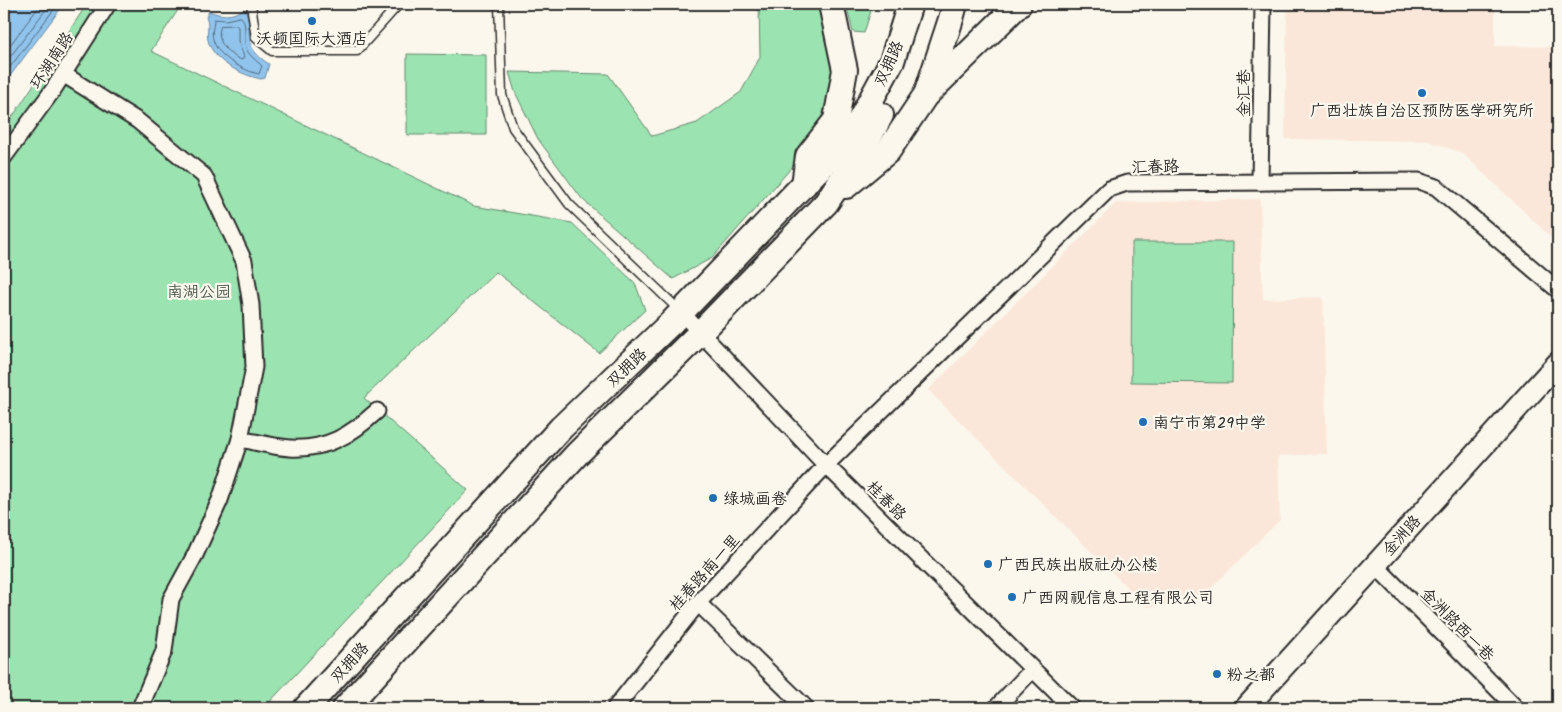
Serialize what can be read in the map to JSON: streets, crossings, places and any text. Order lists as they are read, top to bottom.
{
  "streets": {
    "main road": ["双拥路", "金洲路"],
    "street": [
      "环湖南路",
      "金汇巷",
      "汇春路",
      "桂春路",
      "桂春路南一里",
      "金洲路西一巷"
    ]
  },
  "crossings": [
    ["双拥路", "桂春路"],
    ["金汇巷", "汇春路"],
    ["汇春路", "桂春路"],
    ["汇春路", "桂春路南一里"],
    ["桂春路", "桂春路南一里"],
    ["金洲路", "金洲路西一巷"]
  ],
  "parks": ["南湖公园"],
  "places": [
    "沃顿国际大酒店",
    "广西壮族自治区预防医学研究所",
    "南宁市第29中学",
    "绿城画卷",
    "广西民族出版社办公楼",
    "广西网视信息工程有限公司",
    "粉之都"
  ]
}
